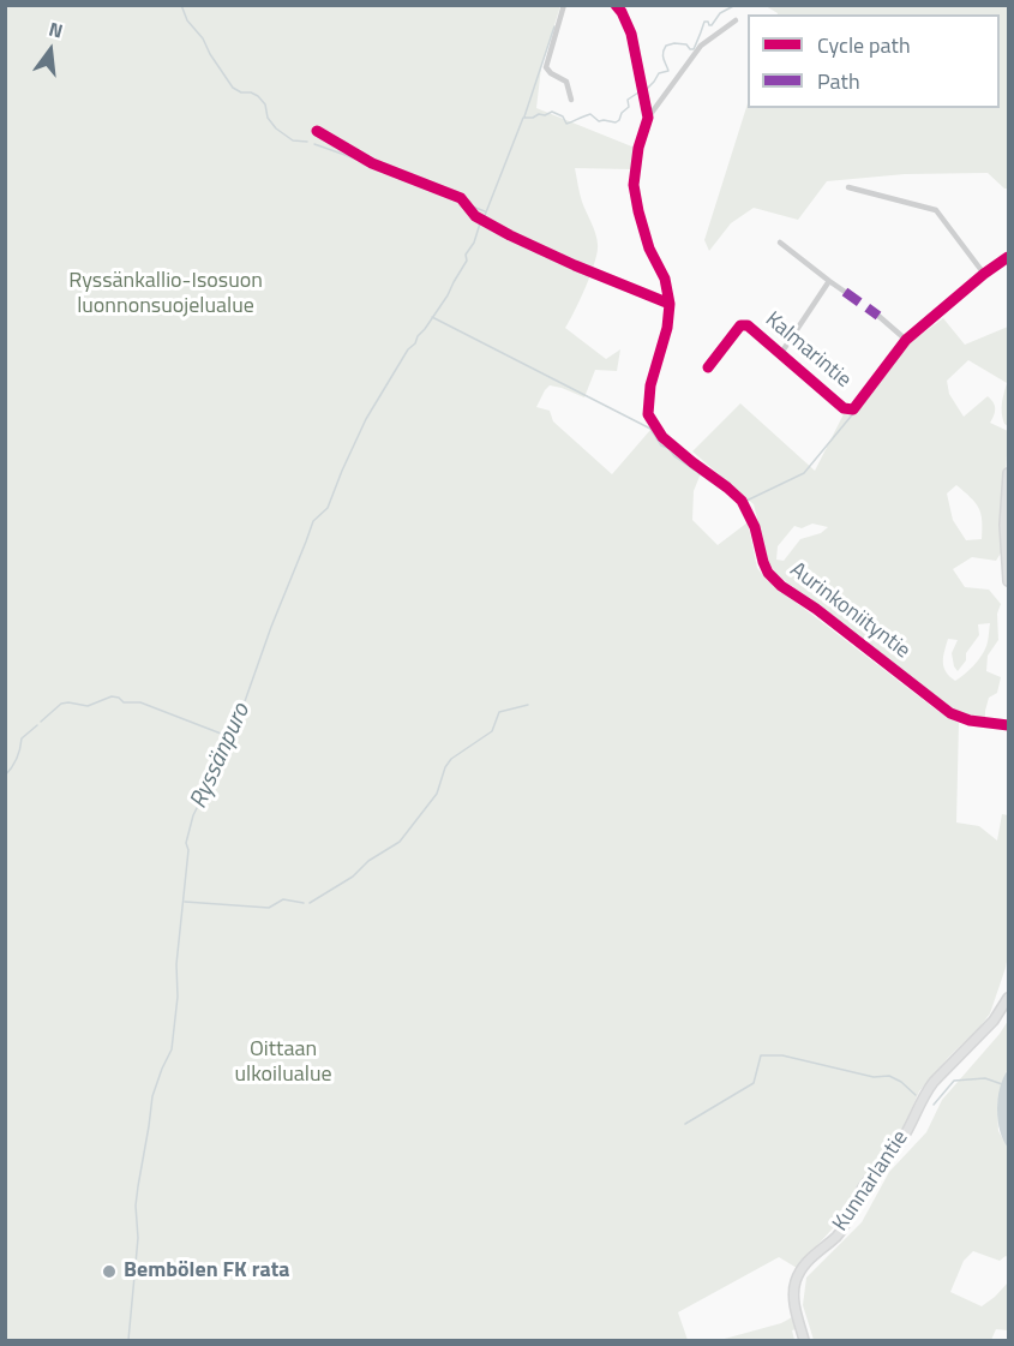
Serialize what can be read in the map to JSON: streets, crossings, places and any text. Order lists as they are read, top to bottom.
{
  "streets": {
    "main road": ["Kunnarlantie"],
    "street": ["Kalmarintie", "Aurinkoniityntie"]
  },
  "water": ["Ryssänpuro"],
  "parks": ["Ryssänkallio-Isosuon luonnonsuojelualue", "Oittaan ulkoilualue"],
  "places": ["Bembölen FK rata"],
  "legend": ["Cycle path", "Path"],
  "north": "top"
}
